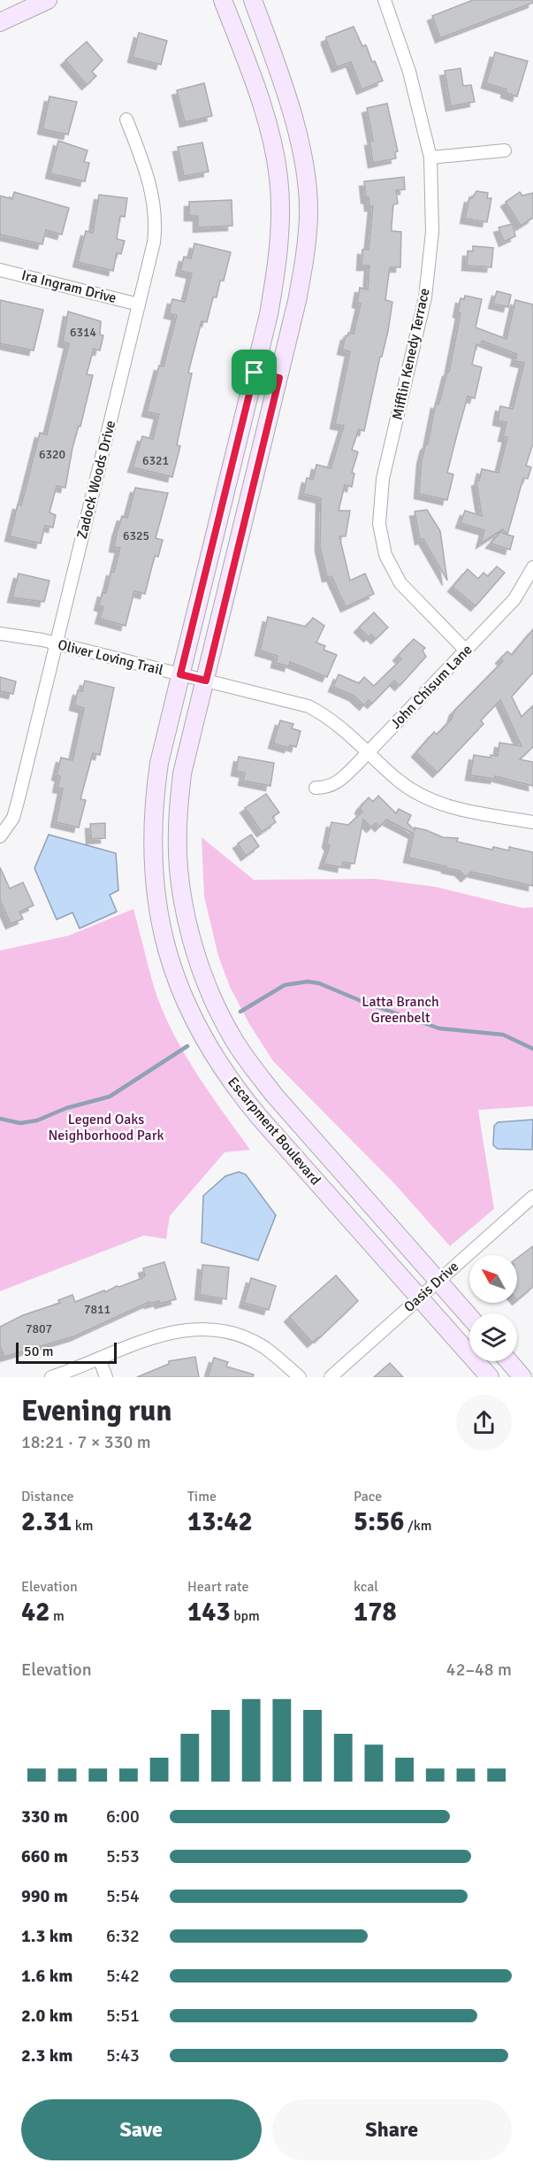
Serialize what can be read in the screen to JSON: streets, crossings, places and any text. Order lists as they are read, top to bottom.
{
  "streets": {
    "main road": ["Escarpment Boulevard"],
    "street": [
      "Ira Ingram Drive",
      "Mifflin Kenedy Terrace",
      "Zadock Woods Drive",
      "Oliver Loving Trail",
      "John Chisum Lane",
      "Oasis Drive"
    ]
  },
  "crossings": [
    ["Ira Ingram Drive", "Zadock Woods Drive"],
    ["Mifflin Kenedy Terrace", "John Chisum Lane"],
    ["Zadock Woods Drive", "Oliver Loving Trail"],
    ["Oliver Loving Trail", "John Chisum Lane"],
    ["Oliver Loving Trail", "Escarpment Boulevard"],
    ["Escarpment Boulevard", "Oasis Drive"]
  ],
  "parks": ["Latta Branch Greenbelt", "Legend Oaks Neighborhood Park"],
  "house_numbers": [
    "6314",
    "6320",
    "6321",
    "6325",
    "7811",
    "7807"
  ],
  "scale_bar": "50 m",
  "north": "top left",
  "page": {
    "scale": "50 m",
    "heading": ["Evening run", "18:21 · 7 × 330 m"],
    "stats": [
      ["Distance", "2.31 km"],
      ["Time", "13:42"],
      ["Pace", "5:56 /km"],
      ["Elevation", "42 m"],
      ["Heart rate", "143 bpm"],
      ["kcal", "178"]
    ],
    "chart": ["Elevation", "42–48 m"],
    "list": [
      {
        "name": "330 m",
        "note": "6:00"
      },
      {
        "name": "660 m",
        "note": "5:53"
      },
      {
        "name": "990 m",
        "note": "5:54"
      },
      {
        "name": "1.3 km",
        "note": "6:32"
      },
      {
        "name": "1.6 km",
        "note": "5:42"
      },
      {
        "name": "2.0 km",
        "note": "5:51"
      },
      {
        "name": "2.3 km",
        "note": "5:43"
      }
    ],
    "buttons": ["Save", "Share"]
  }
}
